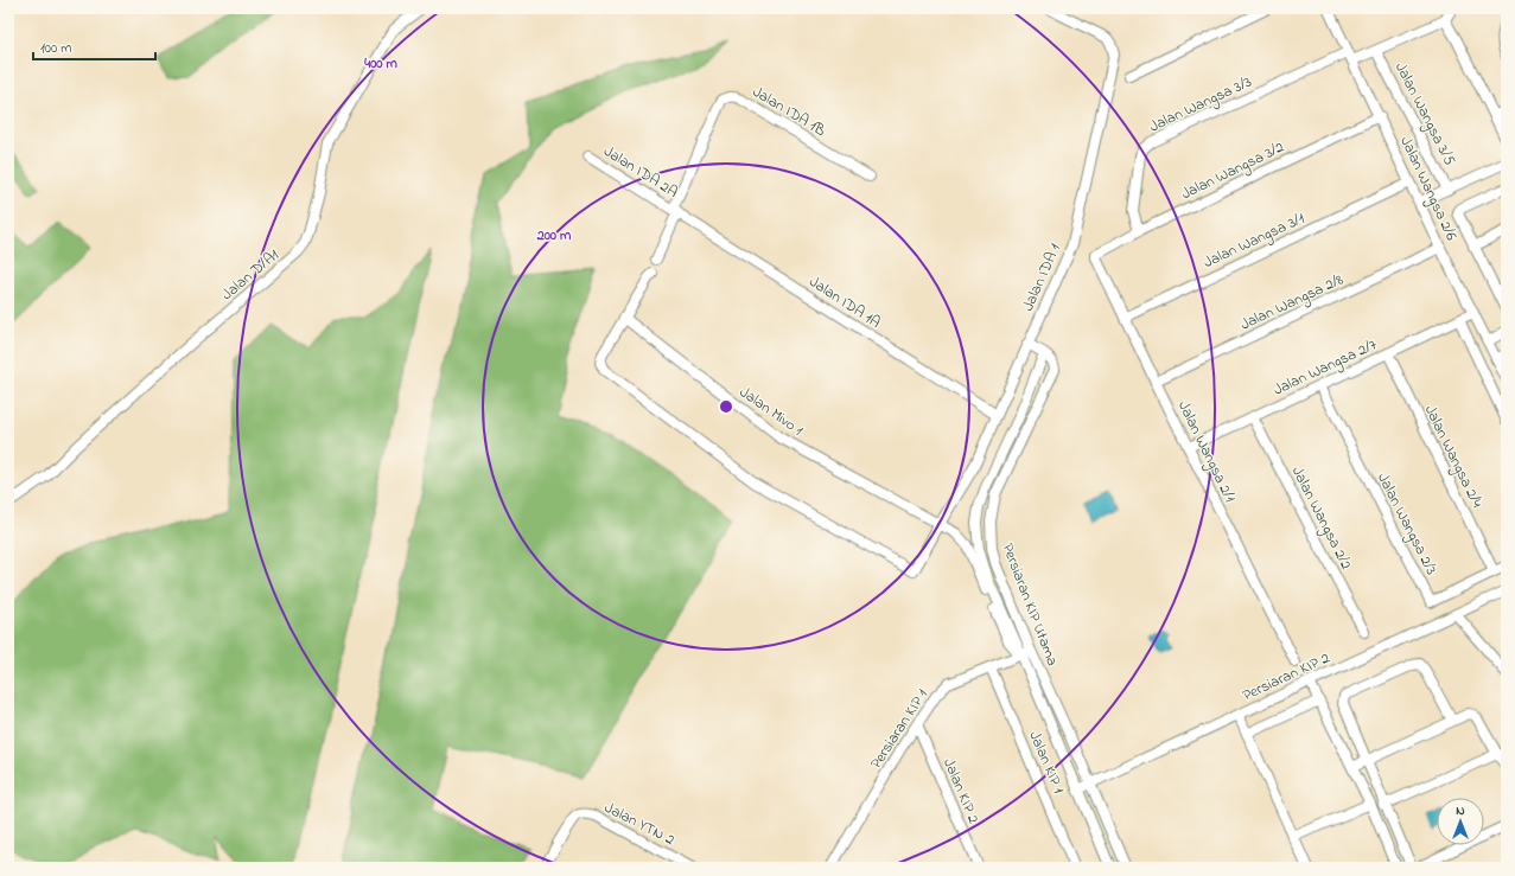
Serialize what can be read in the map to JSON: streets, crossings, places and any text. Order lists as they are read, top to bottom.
{
  "streets": {
    "street": [
      "Jalan Wangsa 3/3",
      "Jalan IDA 1B",
      "Jalan Wangsa 3/5",
      "Jalan Wangsa 3/2",
      "Jalan IDA 2A",
      "Jalan Wangsa 2/6",
      "Jalan Wangsa 3/1",
      "Jalan D/A1",
      "Jalan IDA 1",
      "Jalan IDA 1A",
      "Jalan Wangsa 2/8",
      "Jalan Wangsa 2/7",
      "Jalan Mivo 1",
      "Jalan Wangsa 2/1",
      "Jalan Wangsa 2/4",
      "Jalan Wangsa 2/2",
      "Jalan Wangsa 2/3",
      "Persiaran KIP Utama",
      "Persiaran KIP 2",
      "Persiaran KIP 1",
      "Jalan KIP 1",
      "Jalan KIP 2",
      "Jalan YTN 2"
    ]
  },
  "crossings": [
    ["Jalan Wangsa 3/3", "Jalan Wangsa 3/2"],
    ["Jalan Wangsa 3/3", "Jalan Wangsa 2/6"],
    ["Jalan IDA 1B", "Jalan IDA 2A"],
    ["Jalan IDA 1B", "Jalan IDA 1A"],
    ["Jalan Wangsa 3/2", "Jalan Wangsa 2/6"],
    ["Jalan Wangsa 3/2", "Jalan Wangsa 2/1"],
    ["Jalan IDA 2A", "Jalan IDA 1A"],
    ["Jalan Wangsa 2/6", "Jalan Wangsa 3/1"],
    ["Jalan Wangsa 2/6", "Jalan Wangsa 2/8"],
    ["Jalan Wangsa 2/6", "Jalan Wangsa 2/7"],
    ["Jalan Wangsa 3/1", "Jalan Wangsa 2/1"],
    ["Jalan IDA 1", "Jalan IDA 1A"],
    ["Jalan IDA 1", "Jalan Mivo 1"],
    ["Jalan Wangsa 2/8", "Jalan Wangsa 2/1"],
    ["Jalan Wangsa 2/7", "Jalan Wangsa 2/1"],
    ["Jalan Wangsa 2/7", "Jalan Wangsa 2/4"],
    ["Jalan Wangsa 2/7", "Jalan Wangsa 2/2"],
    ["Jalan Wangsa 2/7", "Jalan Wangsa 2/3"],
    ["Jalan Mivo 1", "Persiaran KIP Utama"],
    ["Jalan Mivo 1", "Persiaran KIP 1"],
    ["Jalan Wangsa 2/4", "Jalan Wangsa 2/3"],
    ["Persiaran KIP Utama", "Persiaran KIP 2"],
    ["Persiaran KIP Utama", "Persiaran KIP 1"],
    ["Persiaran KIP 1", "Jalan KIP 1"],
    ["Persiaran KIP 1", "Jalan KIP 2"]
  ],
  "scale_bar": "100 m",
  "north": "top",
  "rings": ["400 m", "200 m"]
}
